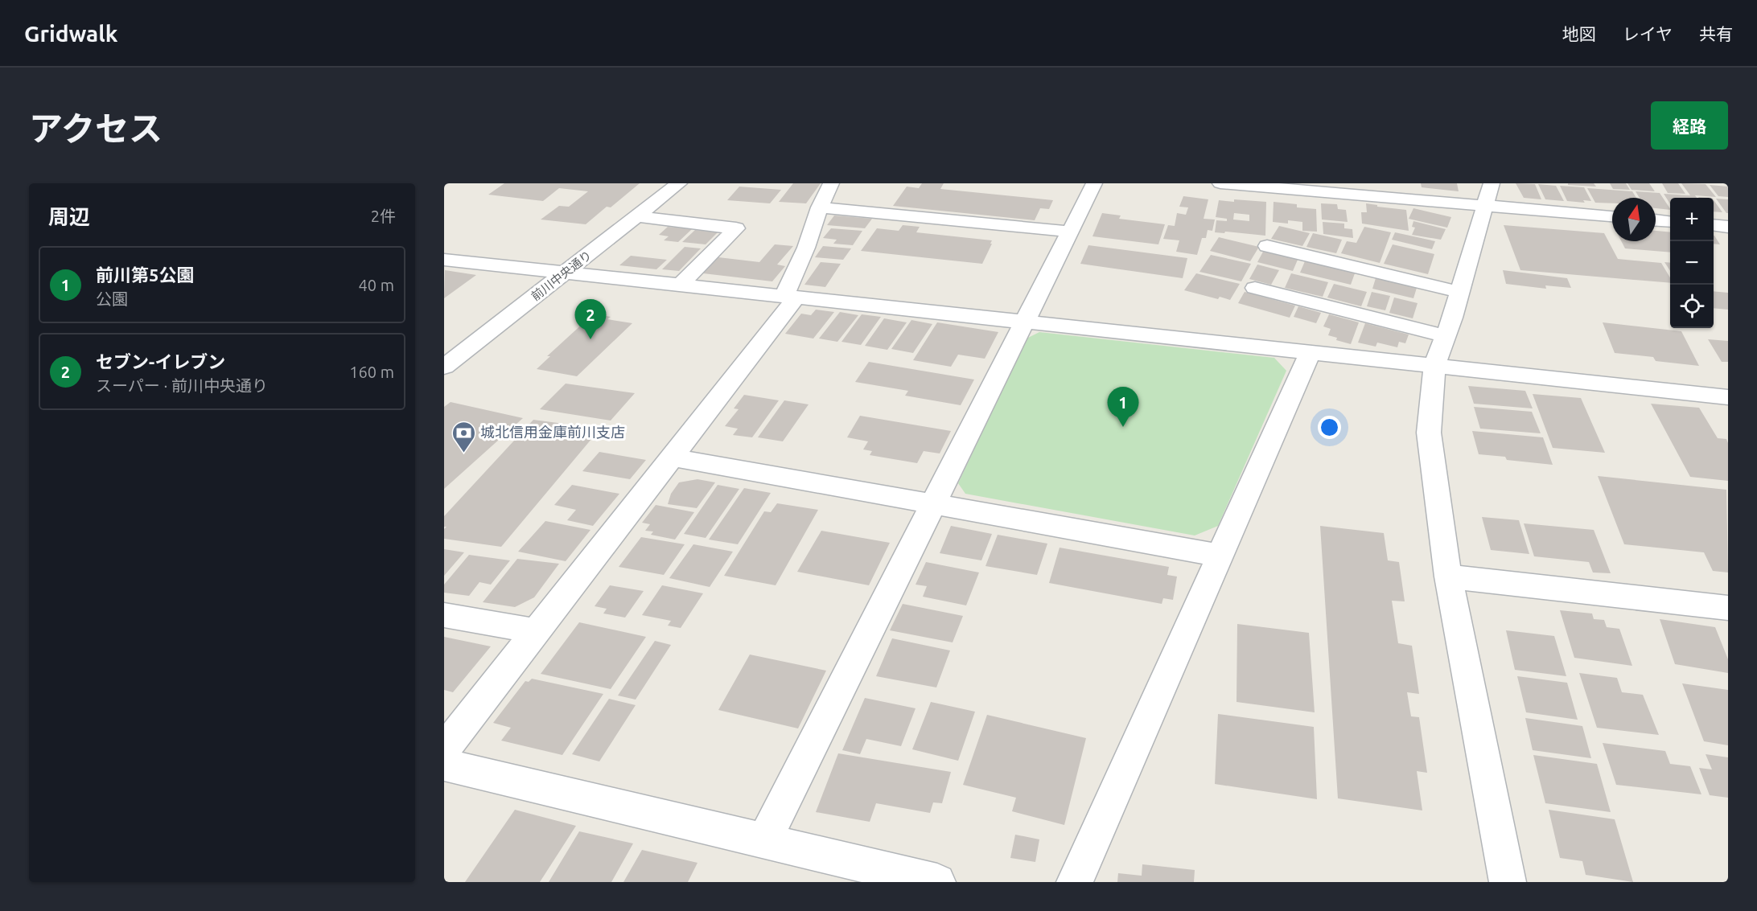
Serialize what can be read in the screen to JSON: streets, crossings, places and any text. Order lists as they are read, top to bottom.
{
  "streets": {
    "street": ["前川中央通り"]
  },
  "places": {
    "bank": ["城北信用金庫前川支店"]
  },
  "north": "top",
  "page": {
    "header": "Gridwalk",
    "nav": ["地図", "レイヤ", "共有"],
    "title": "アクセス",
    "buttons": "経路",
    "heading": ["周辺", "2件"],
    "map_buttons": ["+", "−"],
    "list": [
      {
        "mark": "1",
        "name": "前川第5公園",
        "note": "公園",
        "value": "40 m"
      },
      {
        "mark": "2",
        "name": "セブン-イレブン",
        "note": "スーパー · 前川中央通り",
        "value": "160 m"
      }
    ],
    "pins": ["2", "1"]
  }
}
